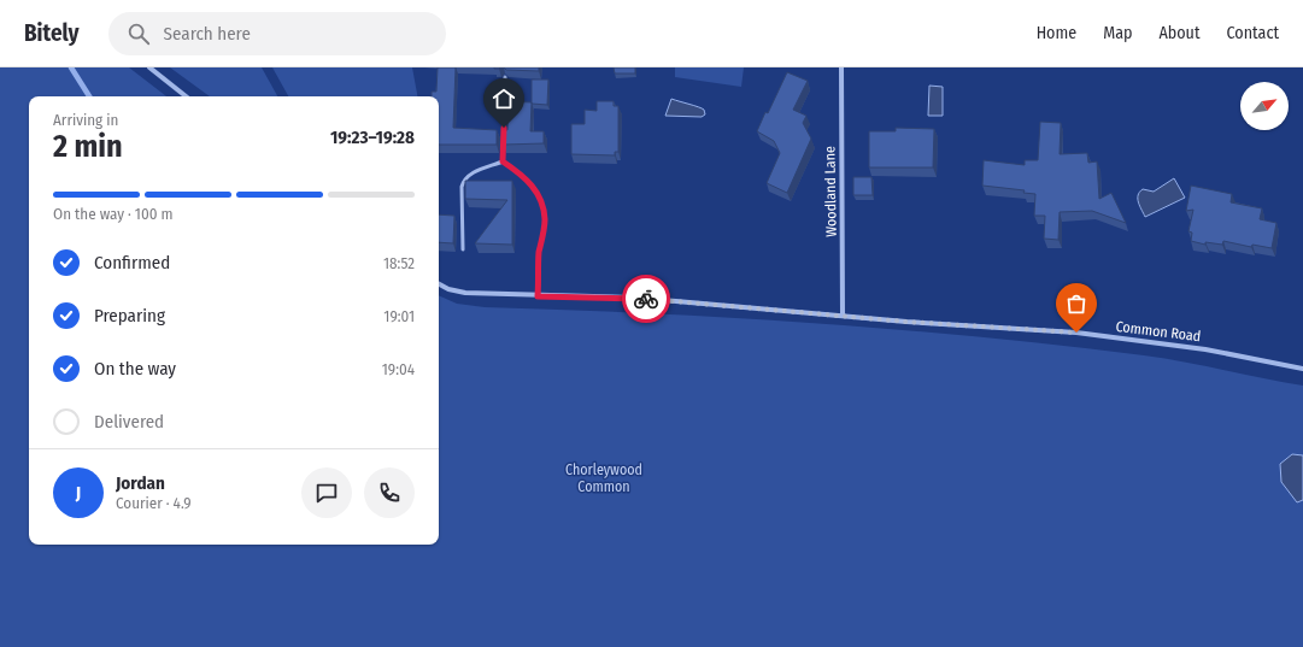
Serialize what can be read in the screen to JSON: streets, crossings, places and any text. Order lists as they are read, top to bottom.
{
  "streets": {
    "street": ["Woodland Lane", "Common Road"]
  },
  "crossings": [
    ["Woodland Lane", "Common Road"]
  ],
  "parks": ["Chorleywood Common"],
  "north": "top right",
  "page": {
    "header": "Bitely",
    "search": "Search here",
    "nav": [
      "Home",
      "Map",
      "About",
      "Contact"
    ],
    "heading": ["2 min", "Arriving in", "19:23–19:28"],
    "panel": ["Jordan", "Courier · 4.9"],
    "bar": "On the way · 100 m",
    "list": [
      ["Confirmed", "18:52"],
      ["Preparing", "19:01"],
      ["On the way", "19:04"],
      "Delivered"
    ],
    "round": "J"
  }
}
